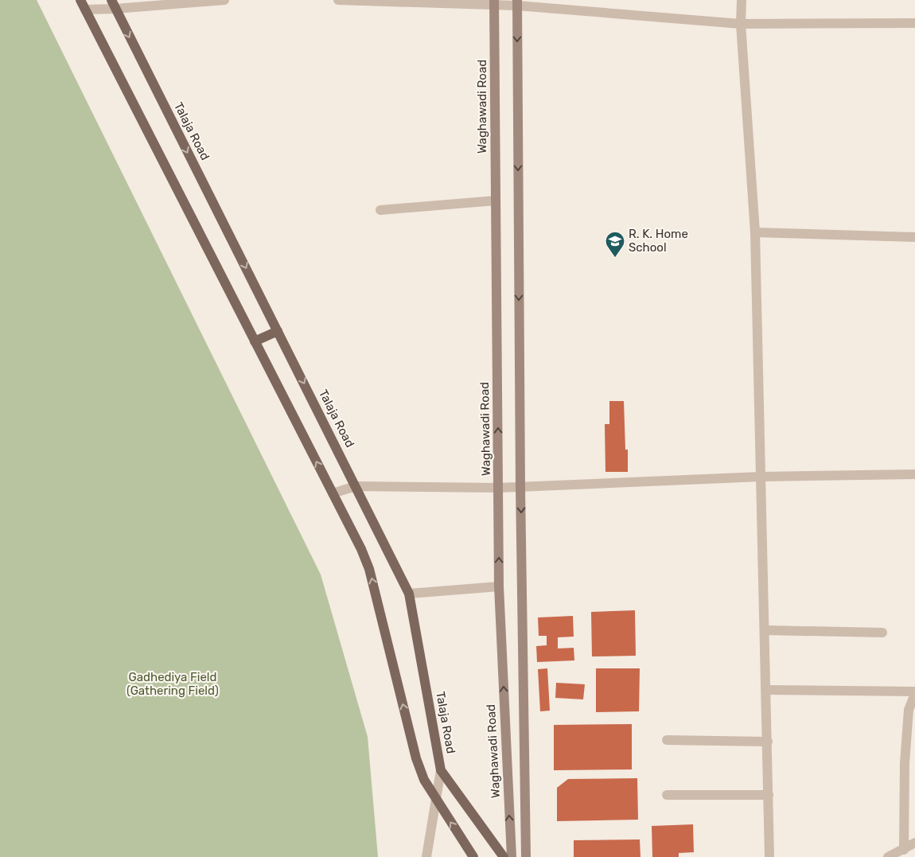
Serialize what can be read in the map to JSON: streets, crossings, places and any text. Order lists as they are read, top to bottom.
{
  "streets": {
    "main road": ["Waghawadi Road", "Talaja Road"]
  },
  "parks": ["Gadhediya Field (Gathering Field)"],
  "places": {
    "school or university": ["R. K. Home School"]
  }
}
